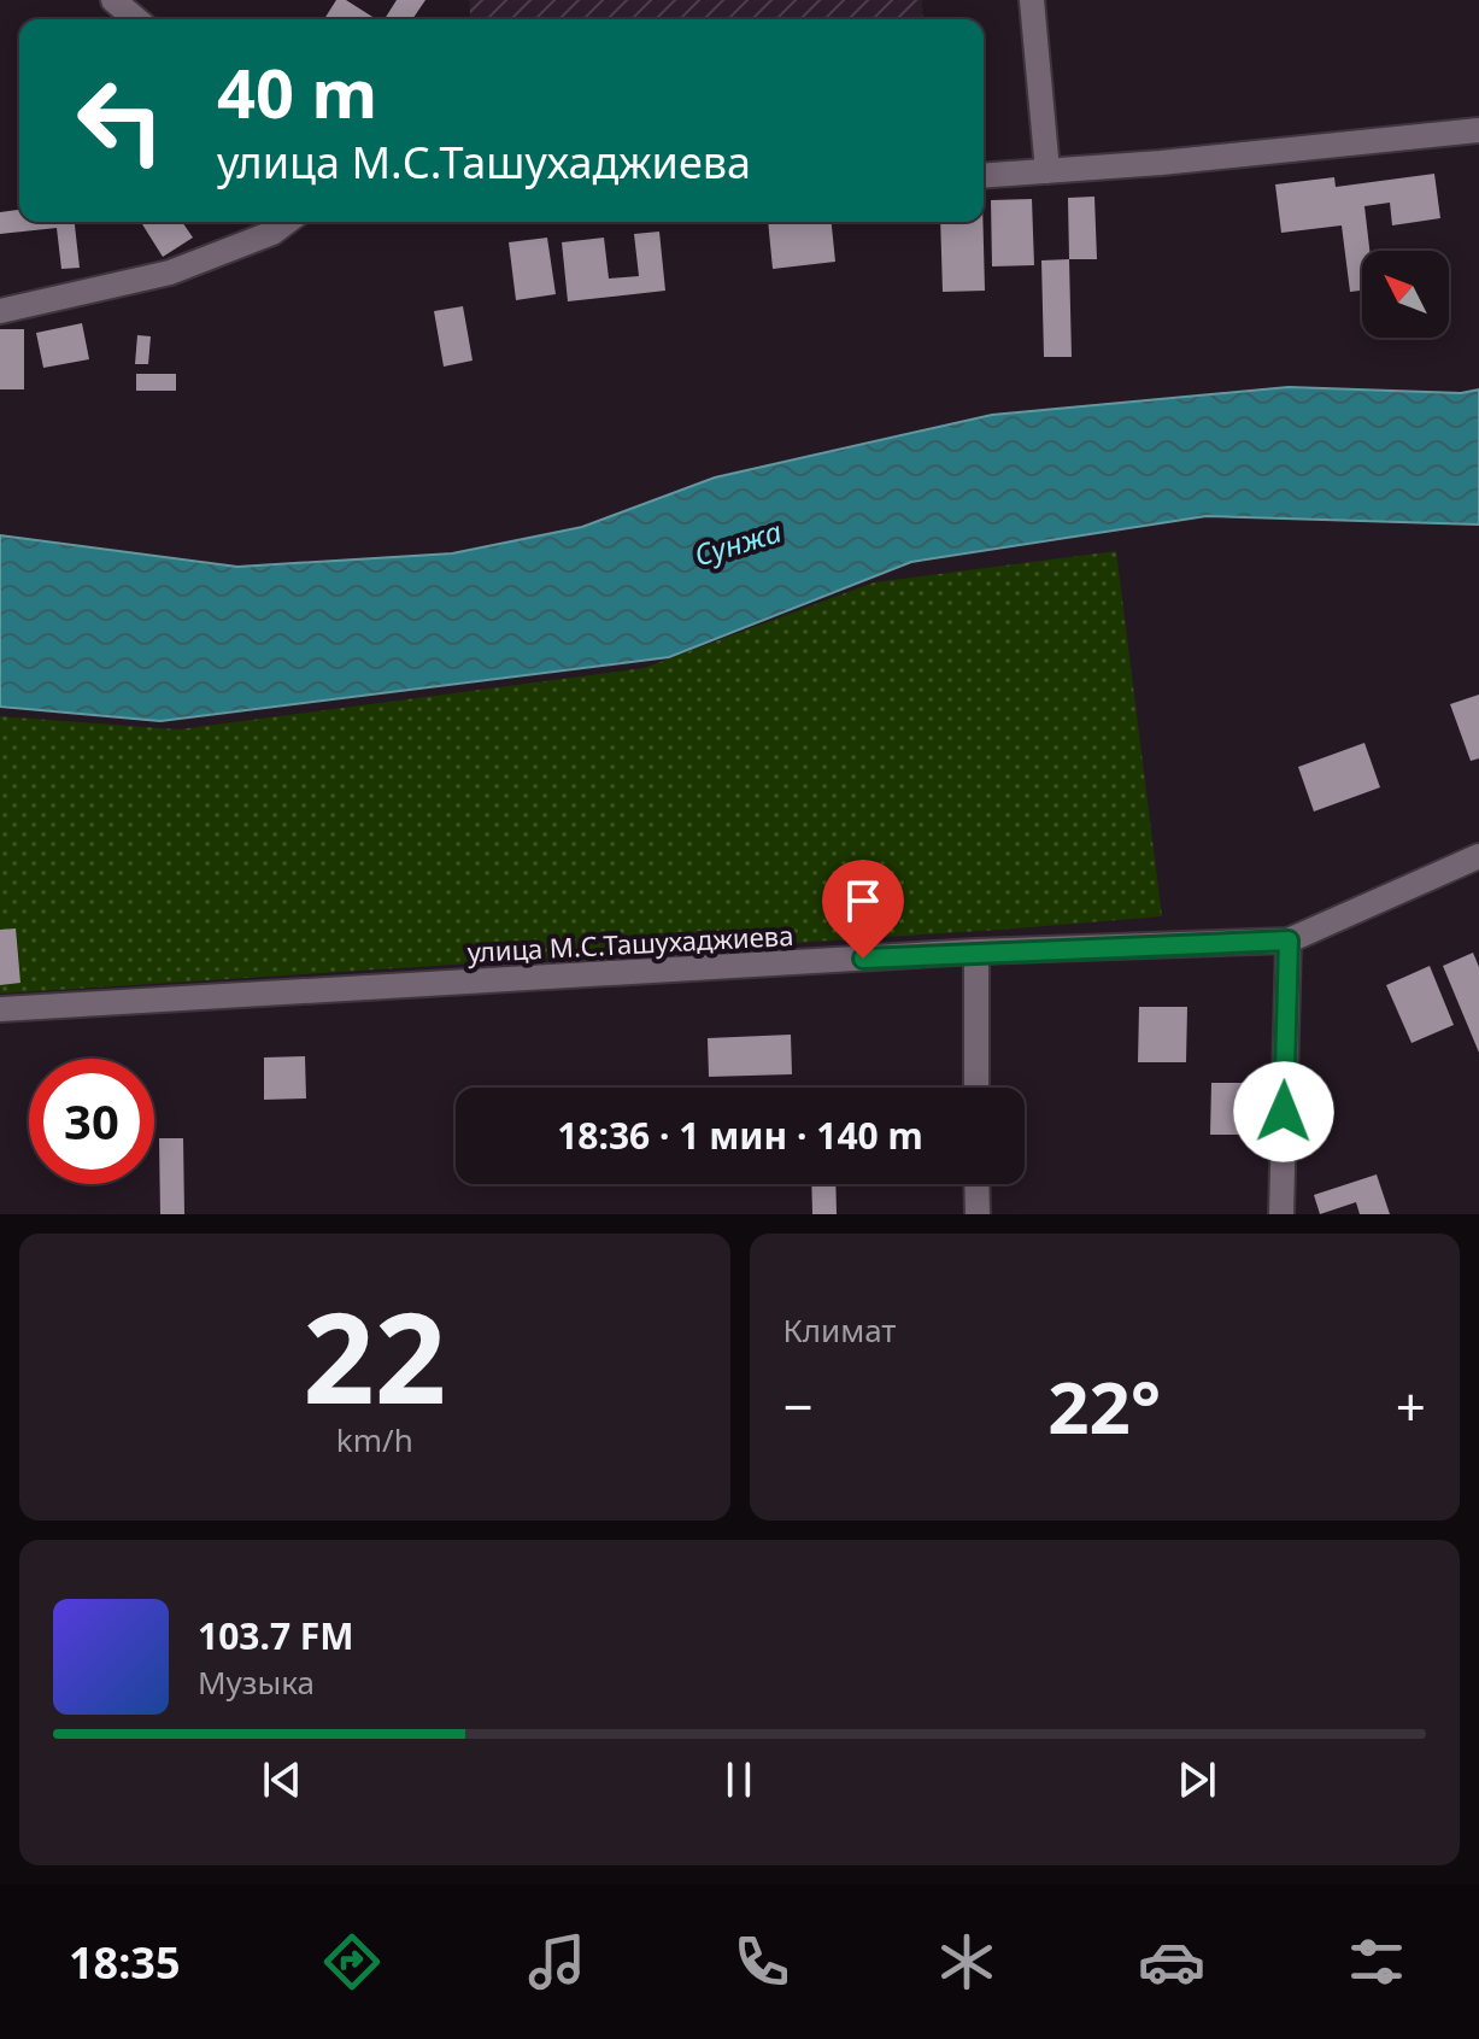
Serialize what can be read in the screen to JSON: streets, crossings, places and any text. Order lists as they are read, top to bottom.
{
  "streets": {
    "street": ["улица М.С.Ташухаджиева"]
  },
  "water": ["Сунжа"],
  "north": "top left",
  "page": {
    "turn": ["40 m", "улица М.С.Ташухаджиева"],
    "limit": "30",
    "trip": "18:36 · 1 мин · 140 m",
    "tile": [
      ["22", "km/h"],
      "Климат"
    ],
    "heat": ["−", "22°", "+"],
    "song": ["103.7 FM", "Музыка"],
    "tabs": "18:35"
  }
}
